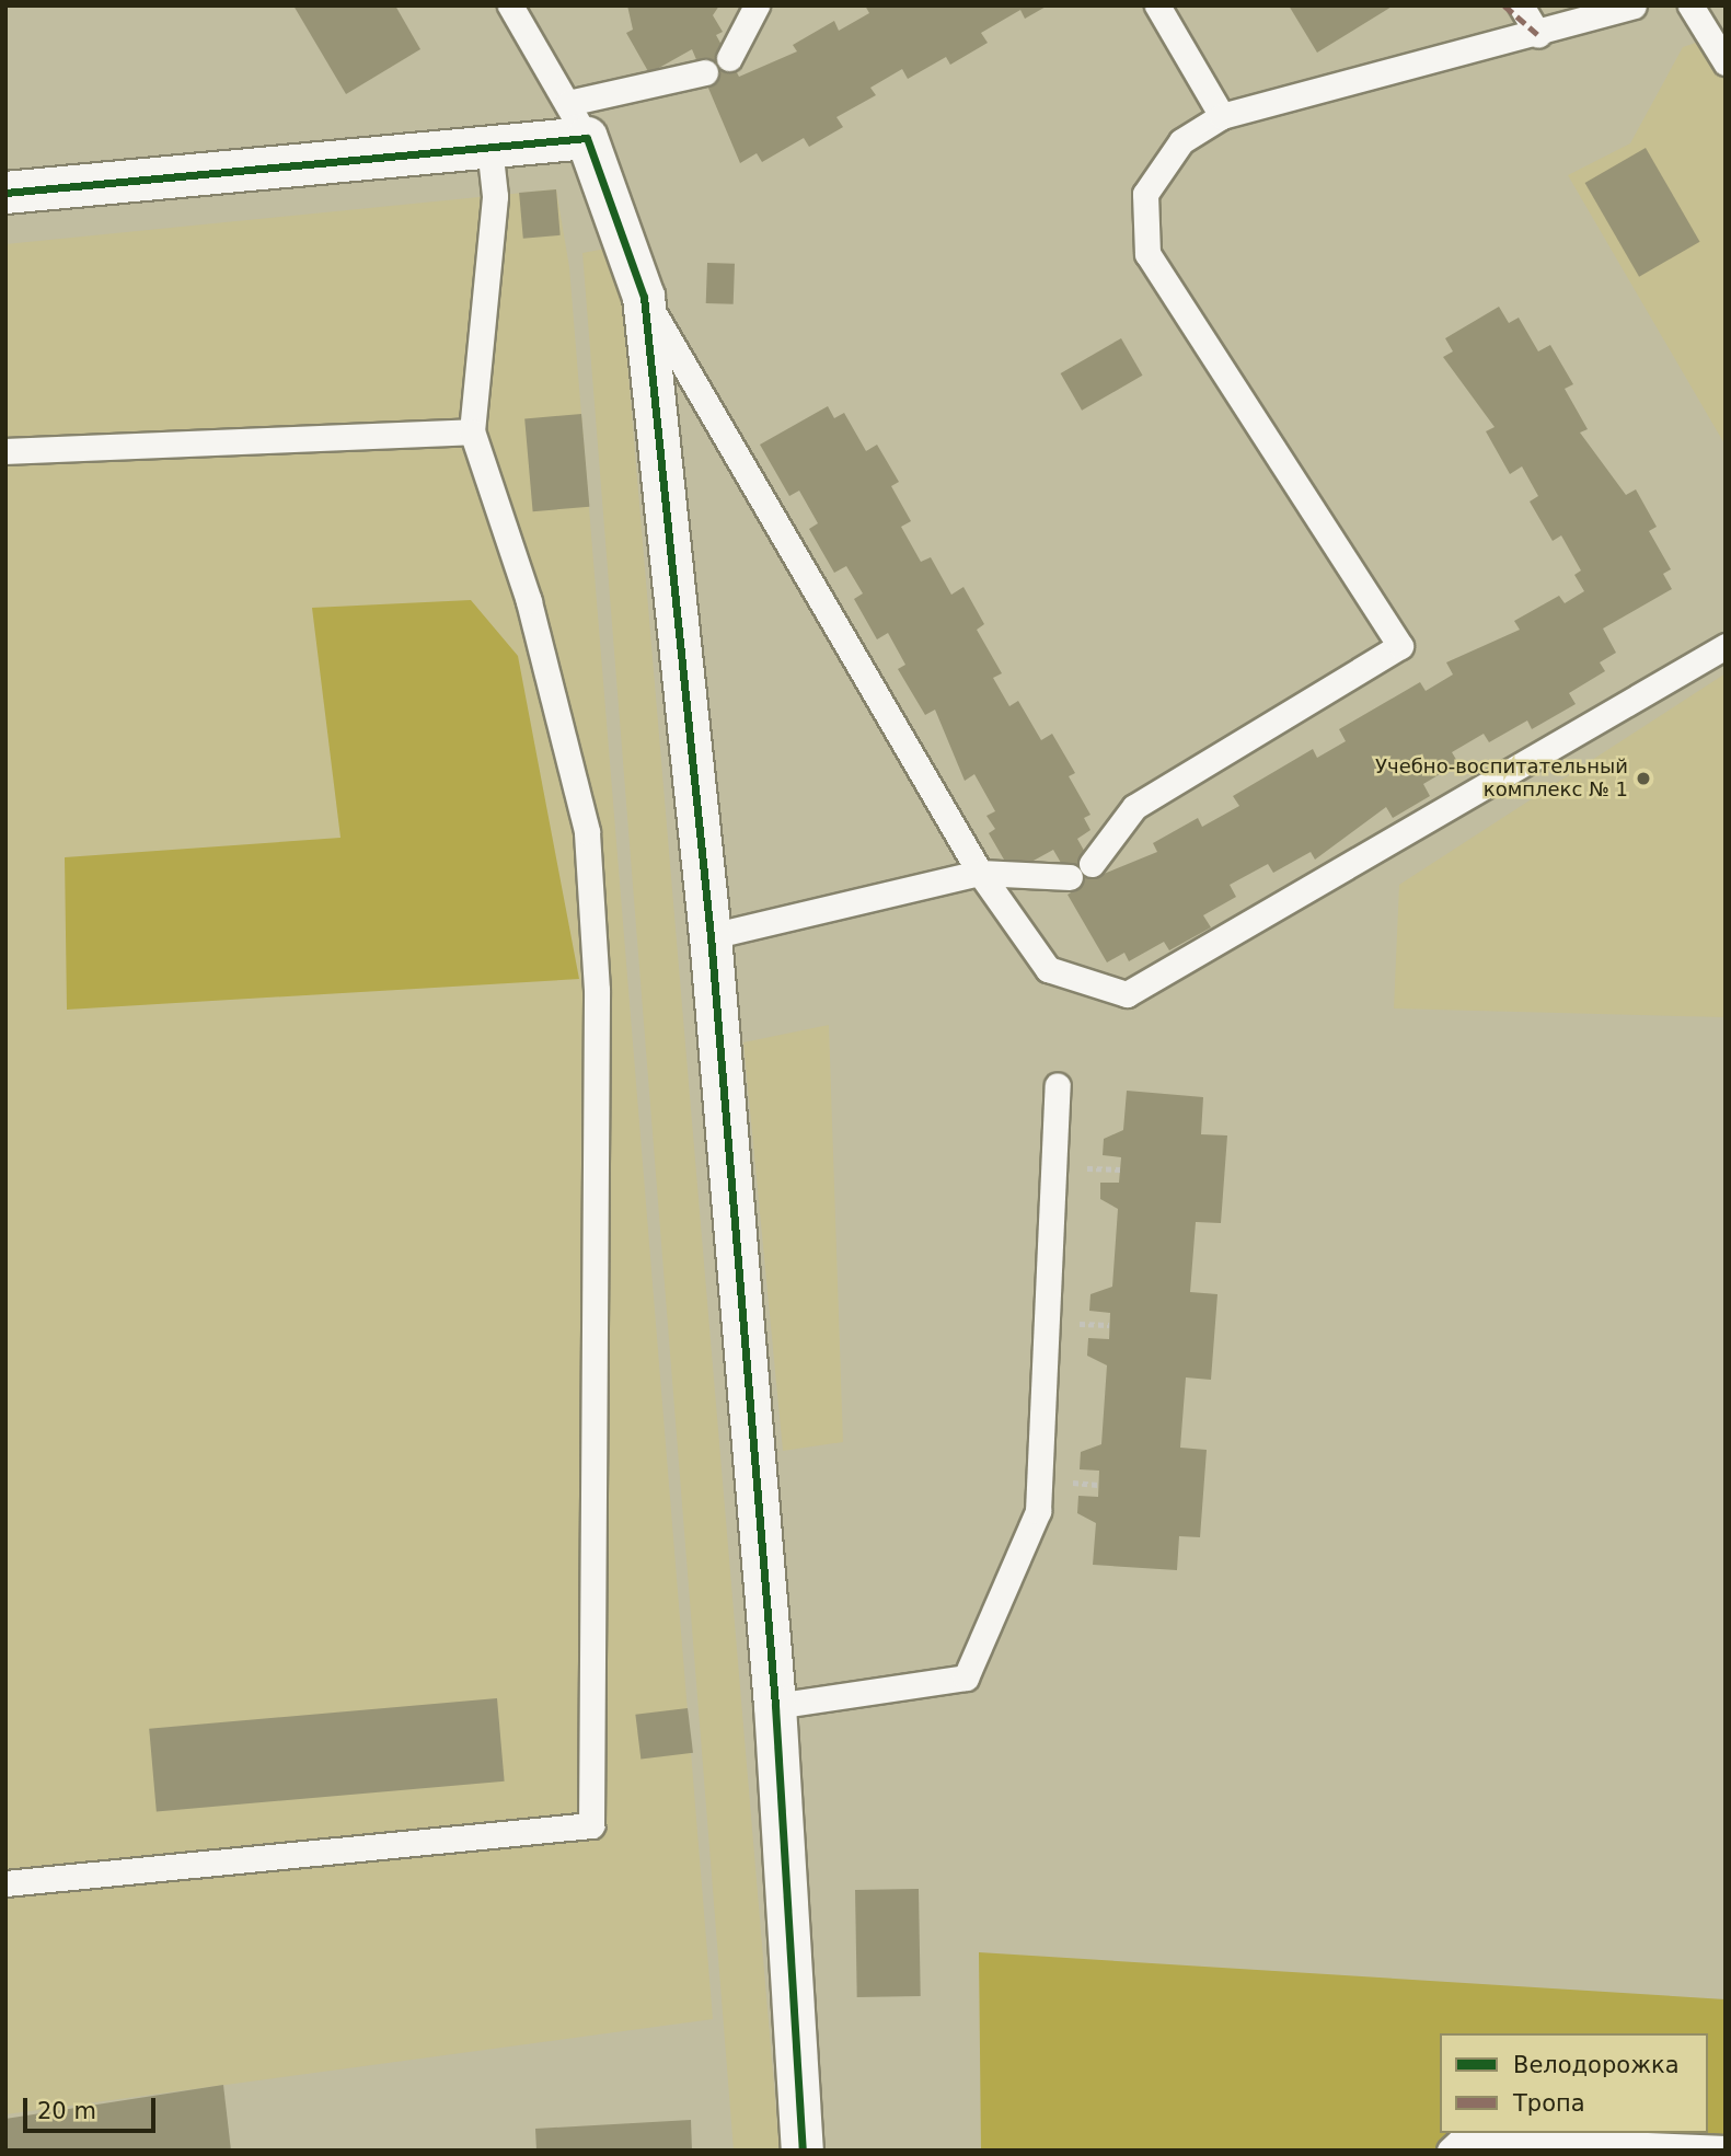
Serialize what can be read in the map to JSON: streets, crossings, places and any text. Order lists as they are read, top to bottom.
{
  "places": ["Учебно-воспитательный комплекс № 1"],
  "legend": ["Велодорожка", "Тропа"],
  "scale_bar": "20 m"
}
